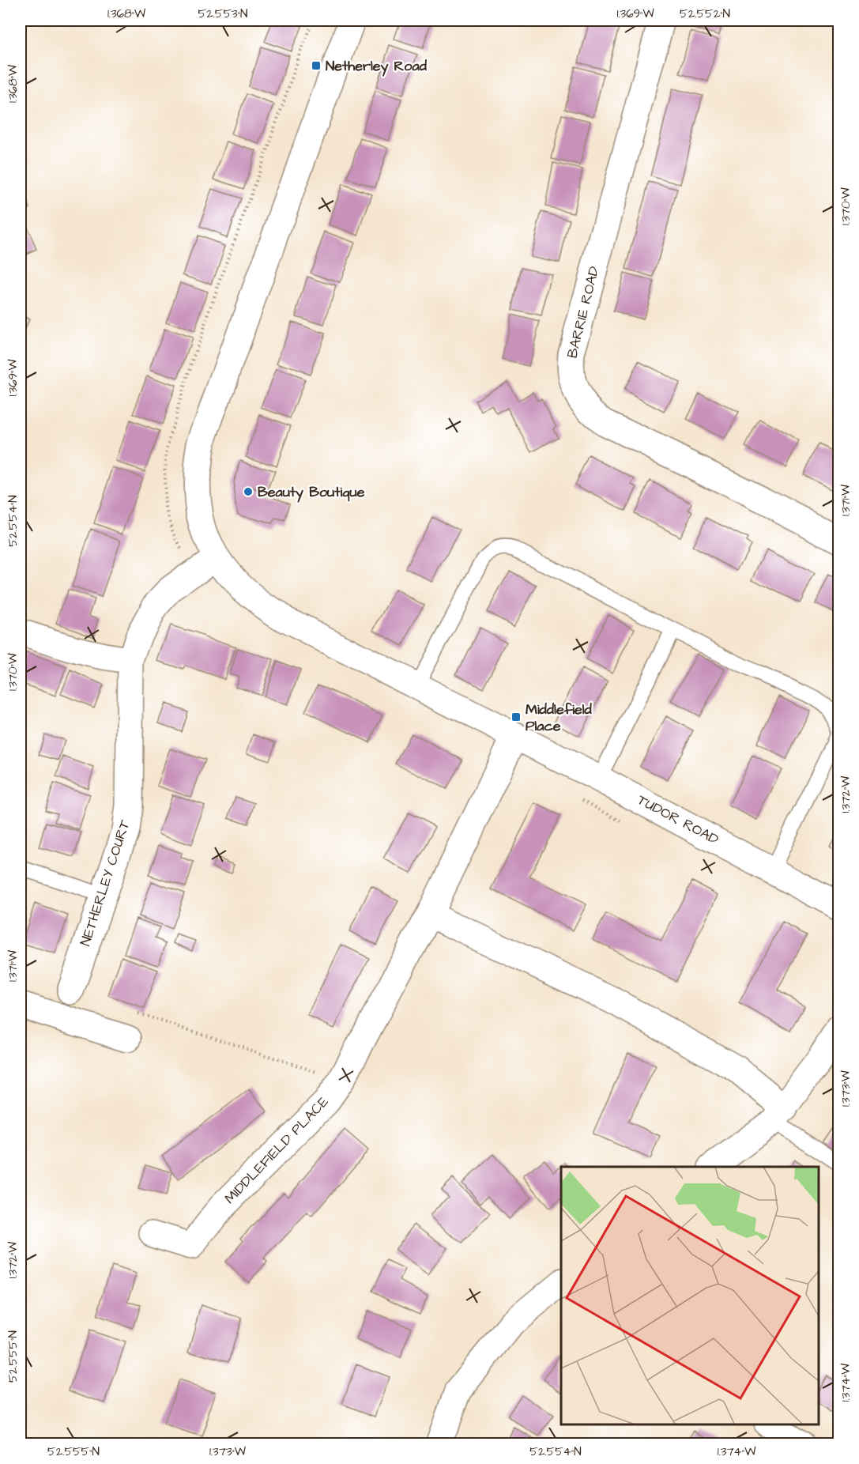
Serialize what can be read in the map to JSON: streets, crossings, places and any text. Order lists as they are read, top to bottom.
{
  "streets": {
    "street": [
      "BARRIE ROAD",
      "TUDOR ROAD",
      "NETHERLEY COURT",
      "MIDDLEFIELD PLACE"
    ]
  },
  "crossings": [
    ["TUDOR ROAD", "MIDDLEFIELD PLACE"]
  ],
  "places": {
    "transit": ["Netherley Road", "Middlefield Place"],
    "other": ["Beauty Boutique"]
  },
  "coordinates": [
    "1.368°W",
    "52.553°N",
    "1.369°W",
    "52.552°N",
    "1.370°W",
    "1.371°W",
    "52.554°N",
    "1.372°W",
    "1.373°W",
    "52.555°N",
    "1.374°W"
  ]
}
